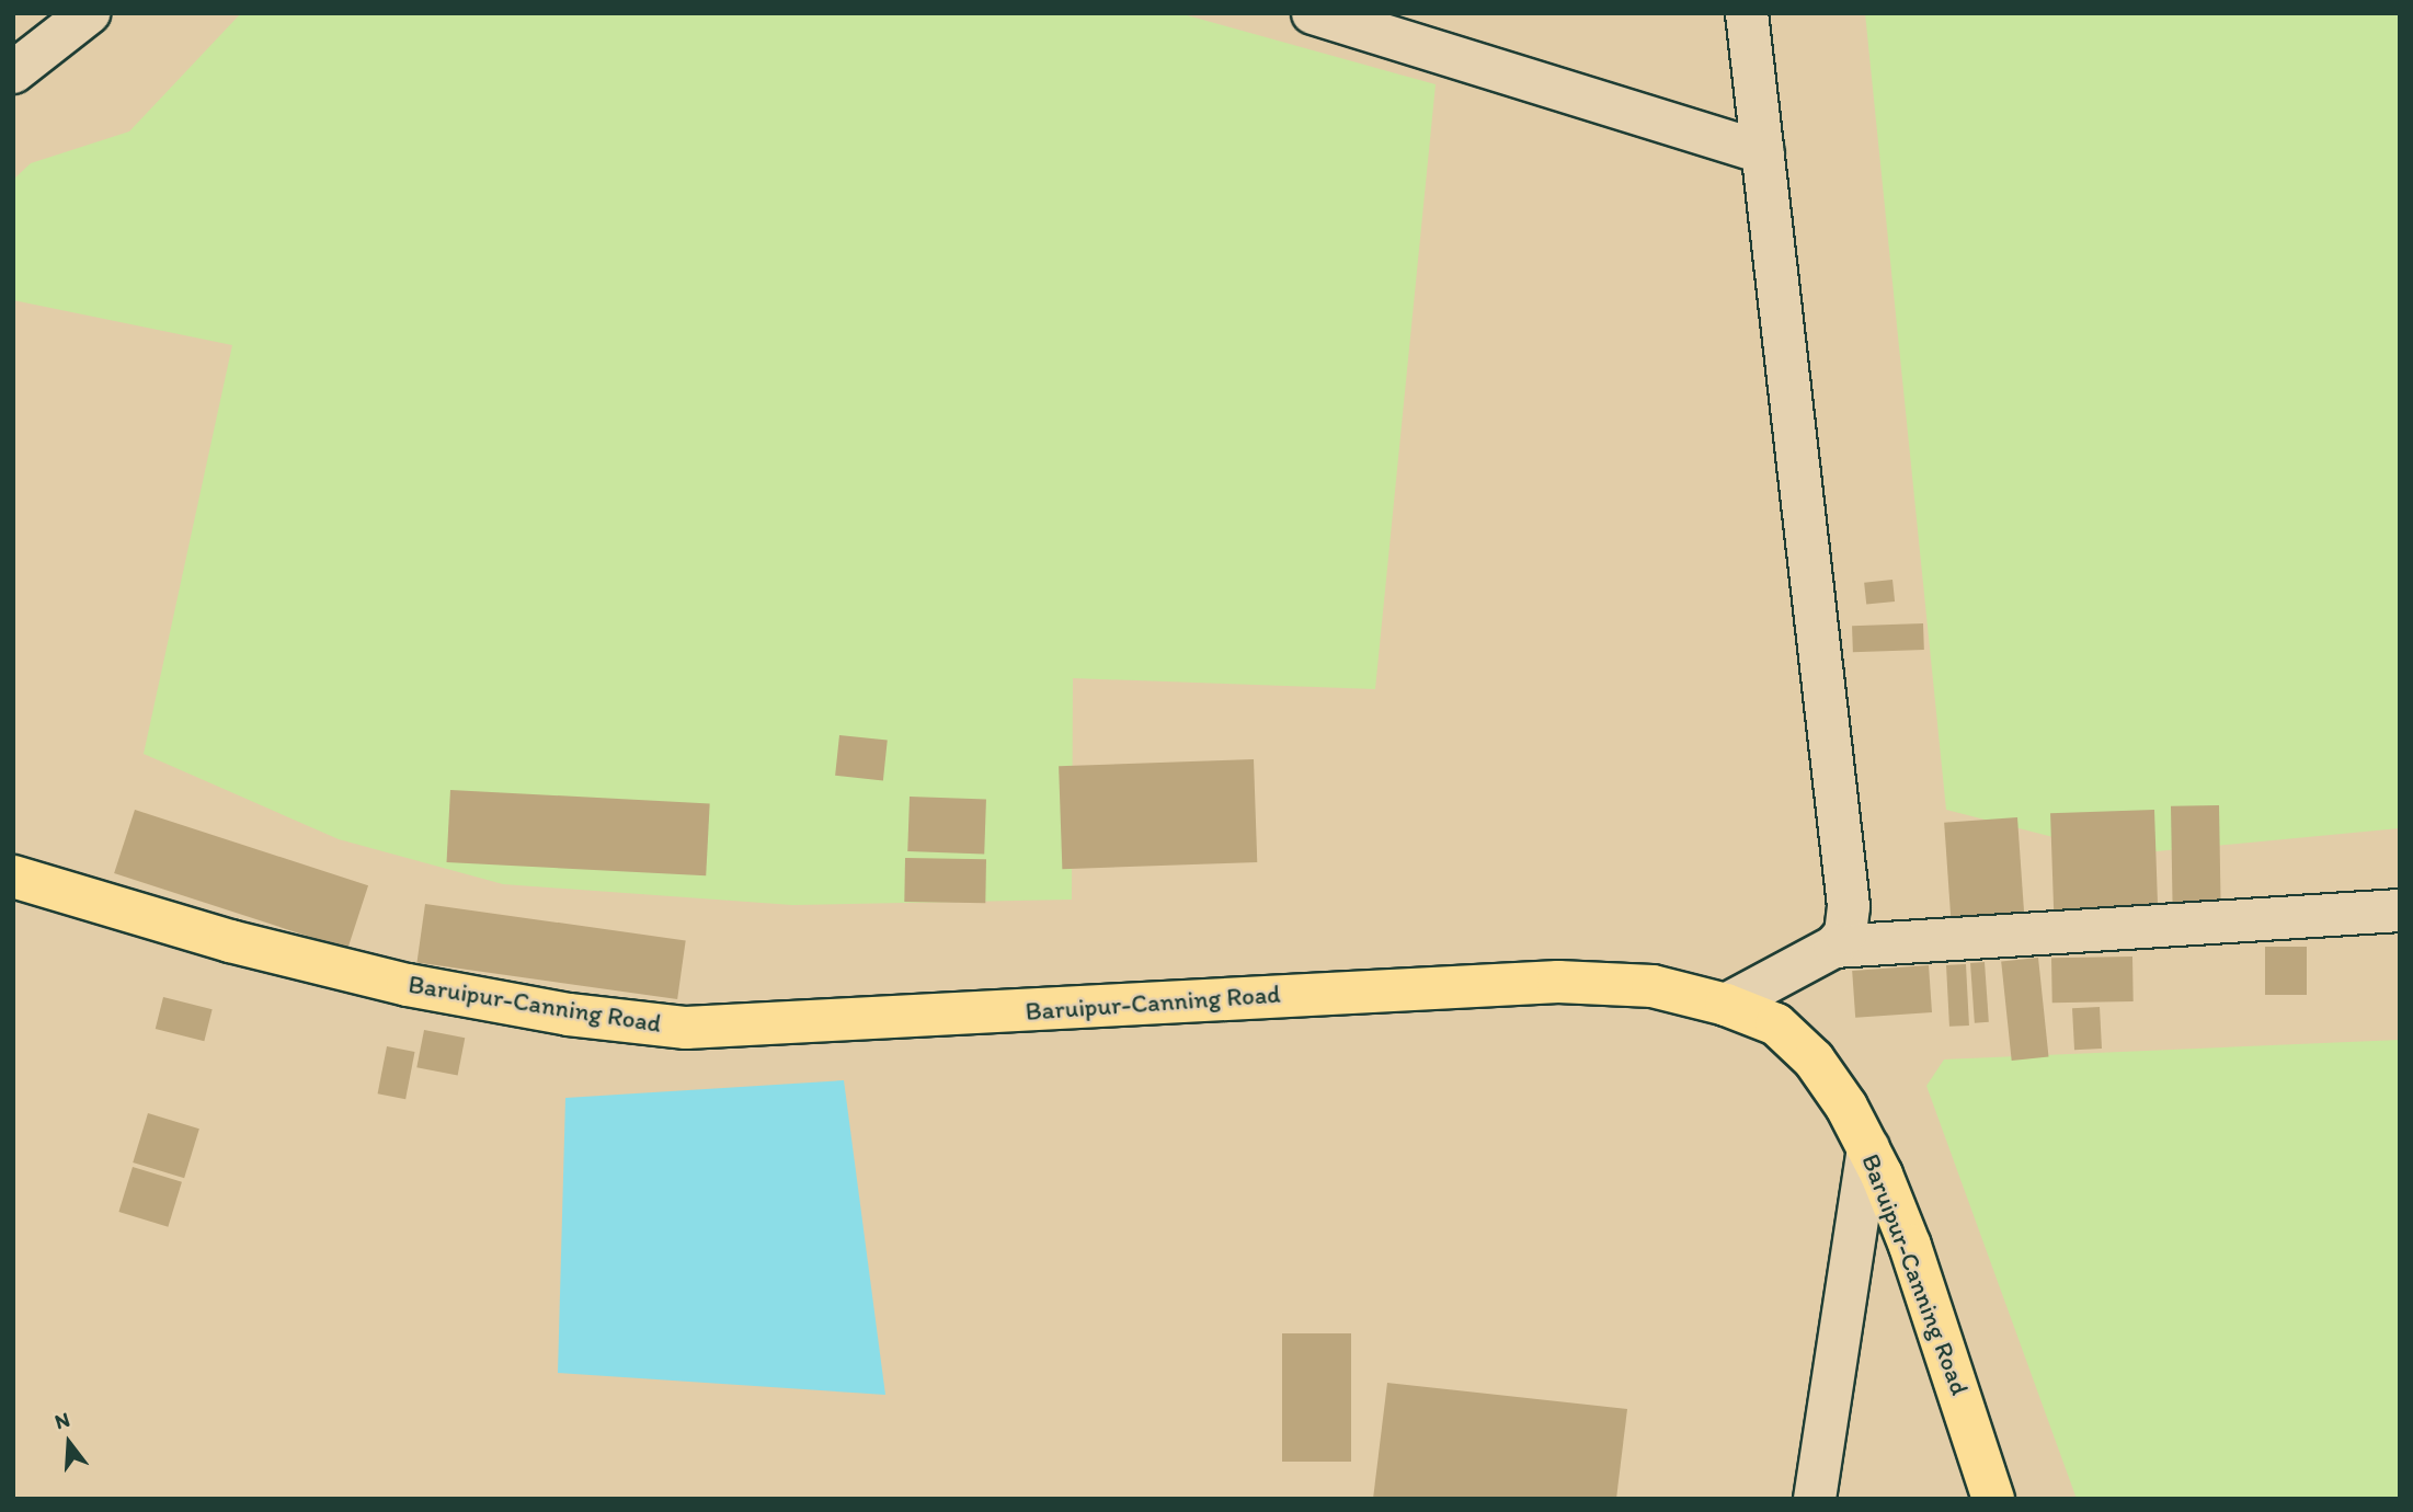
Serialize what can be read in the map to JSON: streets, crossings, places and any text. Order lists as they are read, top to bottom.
{
  "streets": {
    "main road": ["Baruipur-Canning Road"]
  },
  "north": "top"
}
